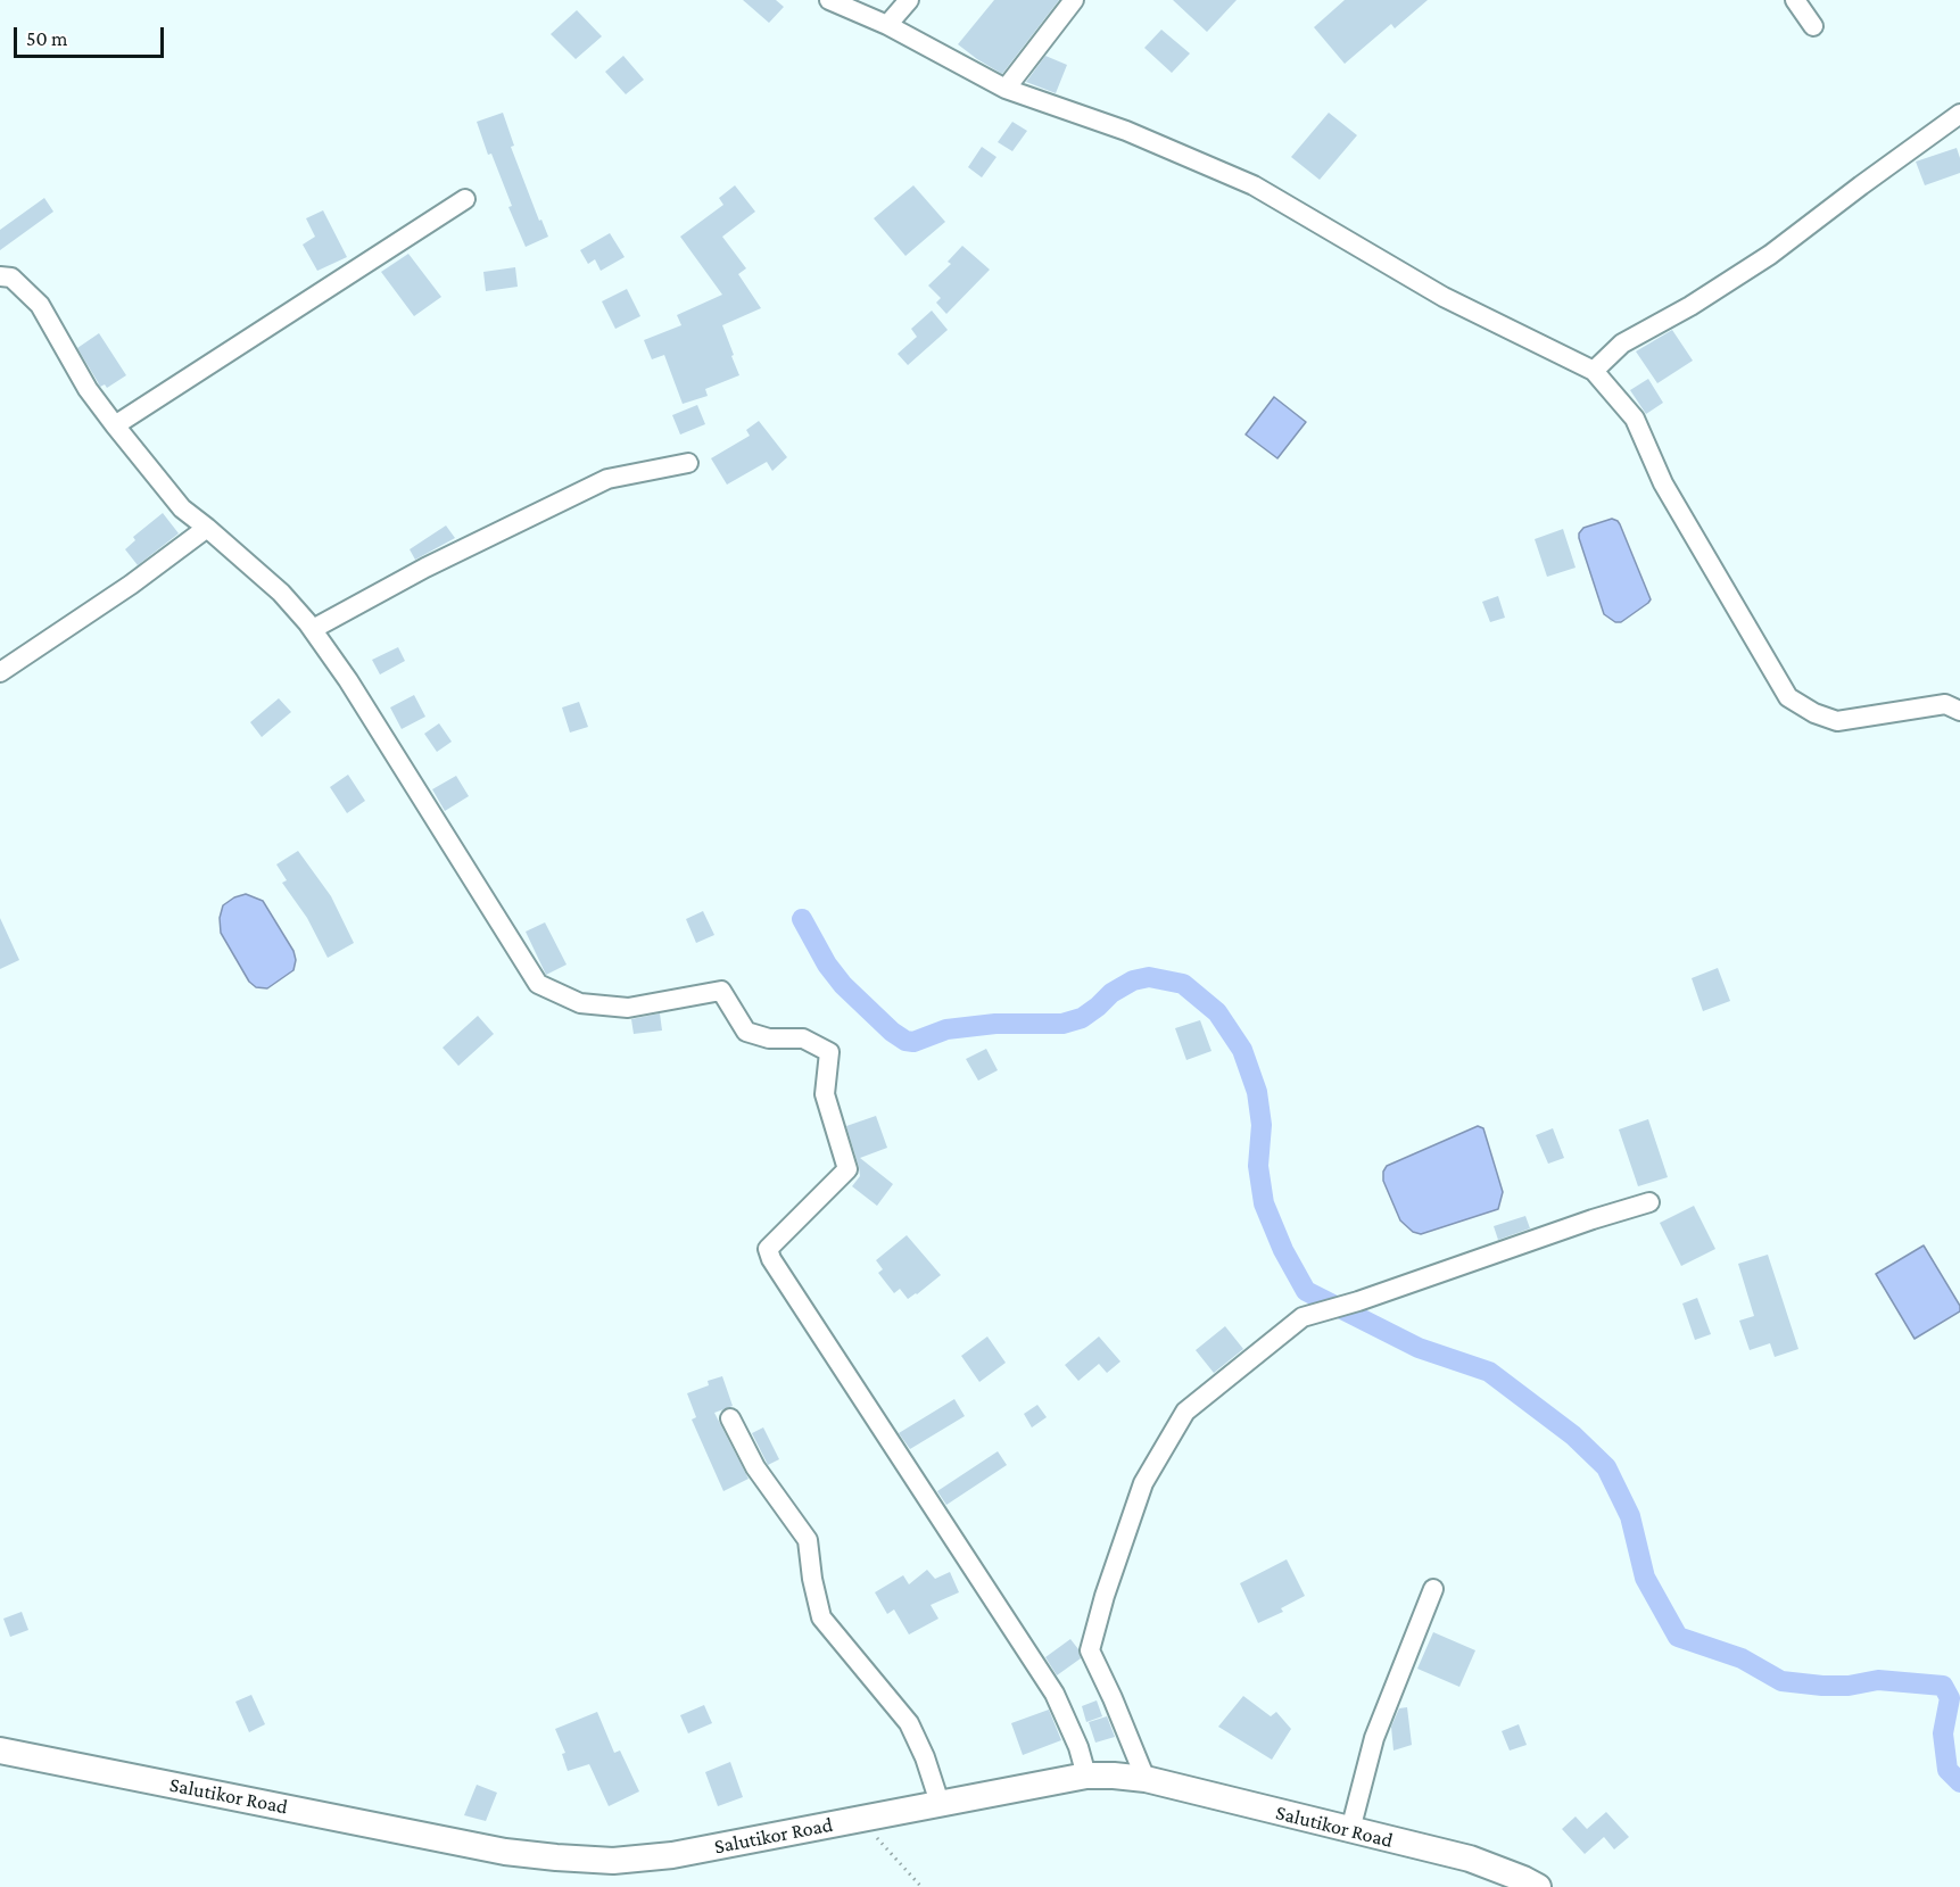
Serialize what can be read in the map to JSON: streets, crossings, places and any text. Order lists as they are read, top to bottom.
{
  "streets": {
    "main road": ["Salutikor Road"]
  },
  "scale_bar": "50 m"
}
